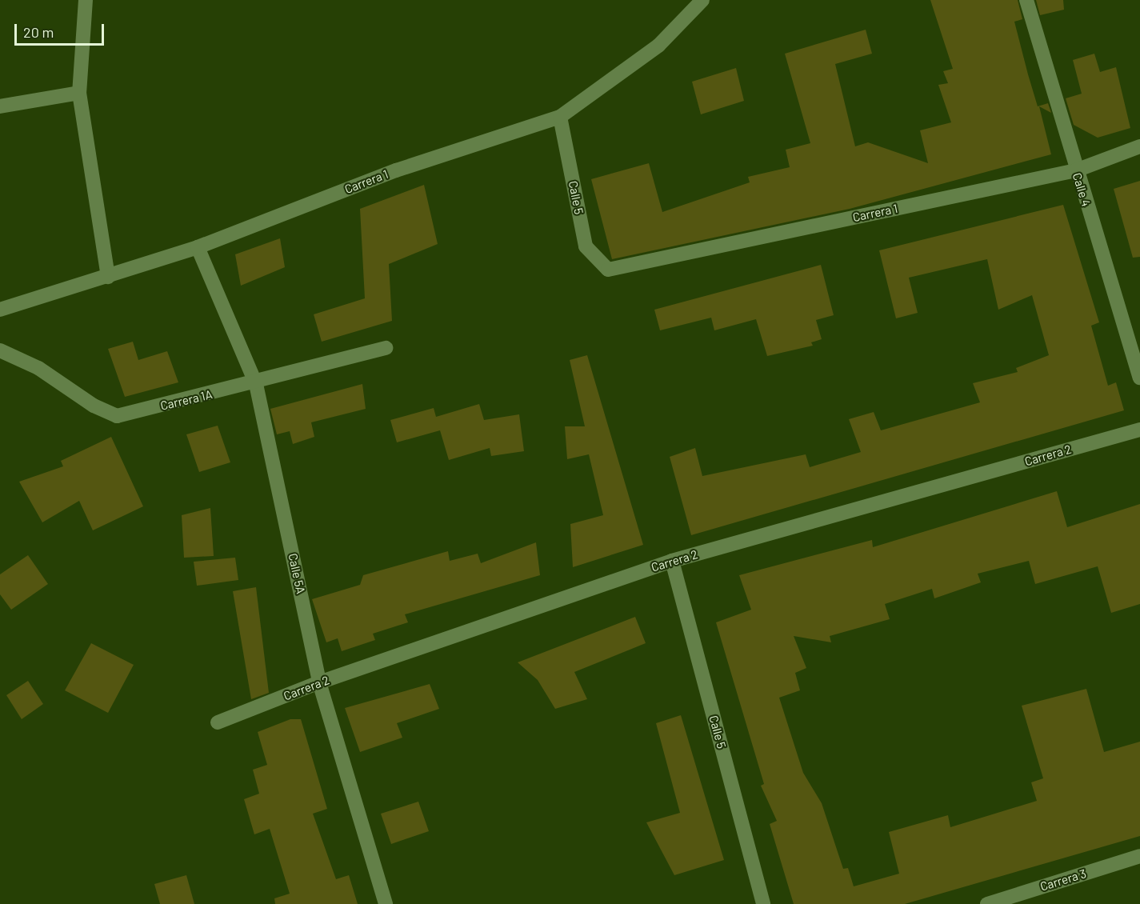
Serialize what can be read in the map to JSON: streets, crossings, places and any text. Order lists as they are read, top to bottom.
{
  "streets": {
    "street": [
      "Carrera 1",
      "Calle 4",
      "Calle 5",
      "Carrera 1A",
      "Carrera 2",
      "Calle 5A",
      "Carrera 3"
    ]
  },
  "crossings": [
    ["Carrera 1", "Calle 4"],
    ["Carrera 1", "Calle 5"],
    ["Carrera 1", "Calle 5A"],
    ["Calle 5", "Carrera 2"],
    ["Carrera 1A", "Calle 5A"],
    ["Carrera 2", "Calle 5A"]
  ],
  "scale_bar": "20 m"
}
